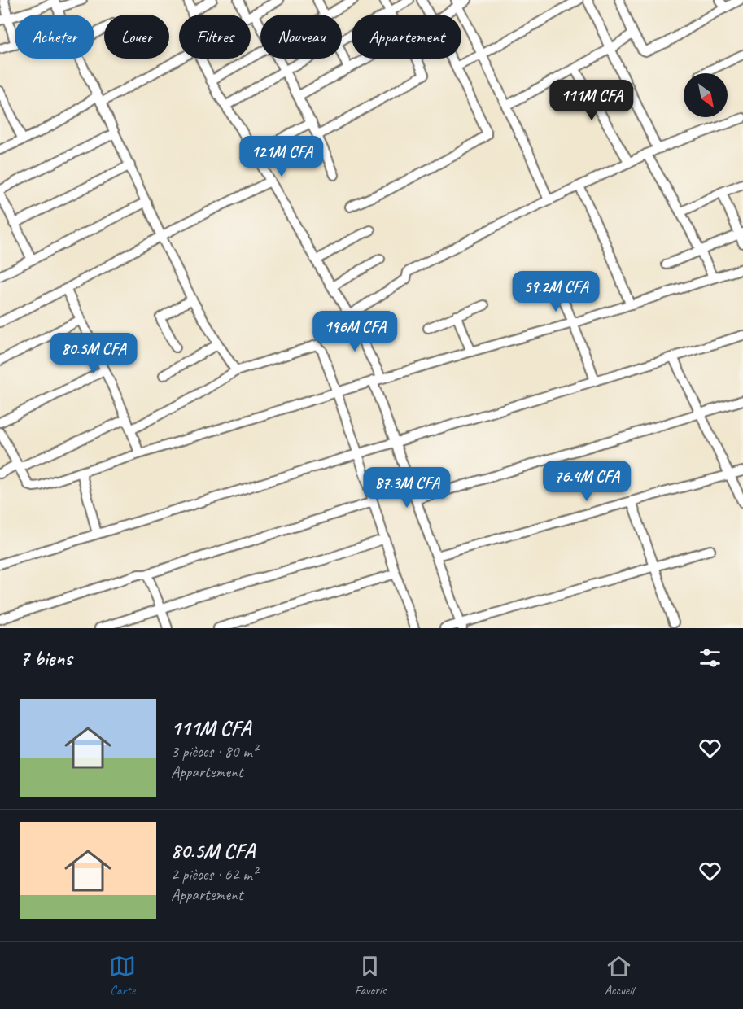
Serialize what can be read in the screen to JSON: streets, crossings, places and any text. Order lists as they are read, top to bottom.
{
  "north": "bottom right",
  "page": {
    "chip": [
      "Acheter",
      "Louer",
      "Filtres",
      "Nouveau",
      "Appartement"
    ],
    "price": [
      "111M CFA",
      "121M CFA",
      "59.2M CFA",
      "196M CFA",
      "80.5M CFA",
      "76.4M CFA",
      "87.3M CFA"
    ],
    "heading": "7 biens",
    "list": [
      {
        "name": "111M CFA",
        "note": "3 pièces · 80 m² · Appartement"
      },
      {
        "name": "80.5M CFA",
        "note": "2 pièces · 62 m² · Appartement"
      }
    ],
    "tabs": ["Carte", "Favoris", "Accueil"]
  }
}
